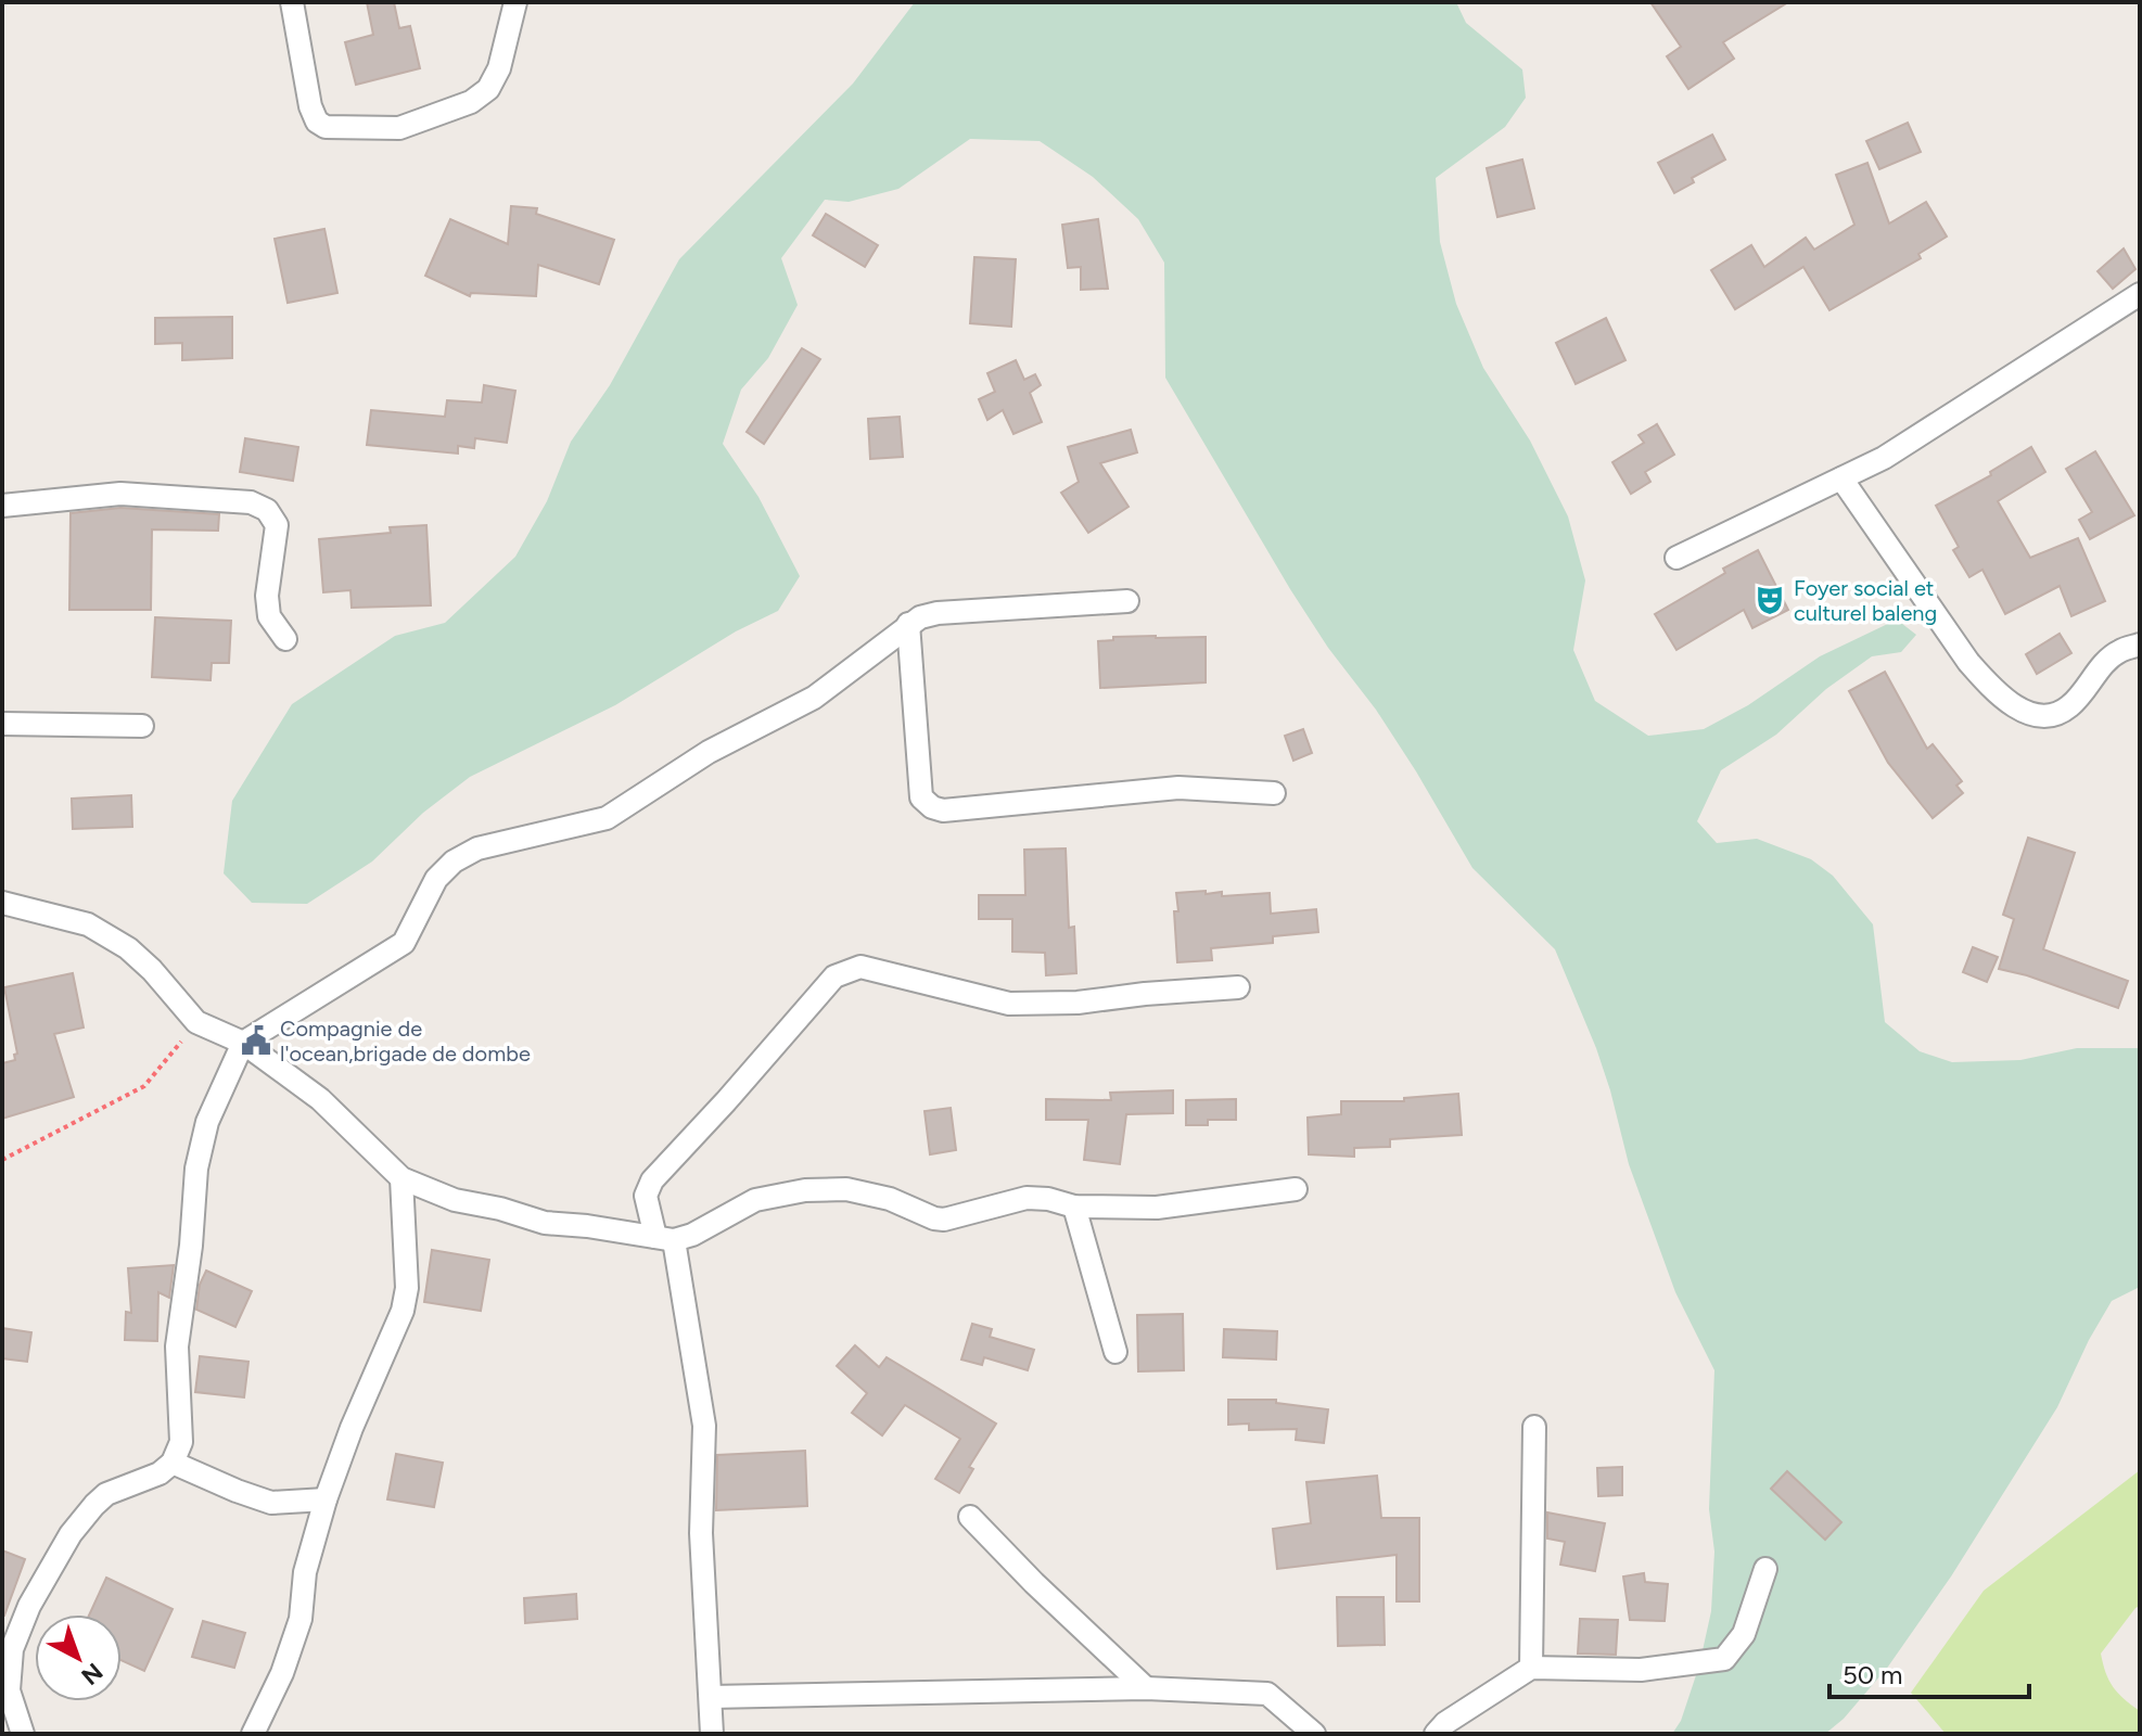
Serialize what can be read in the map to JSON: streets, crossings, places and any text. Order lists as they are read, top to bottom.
{
  "places": {
    "theatre": ["Foyer social et culturel baleng"],
    "public building": ["Compagnie de l'ocean,brigade de dombe"]
  },
  "scale_bar": "50 m",
  "north": "bottom right"
}
